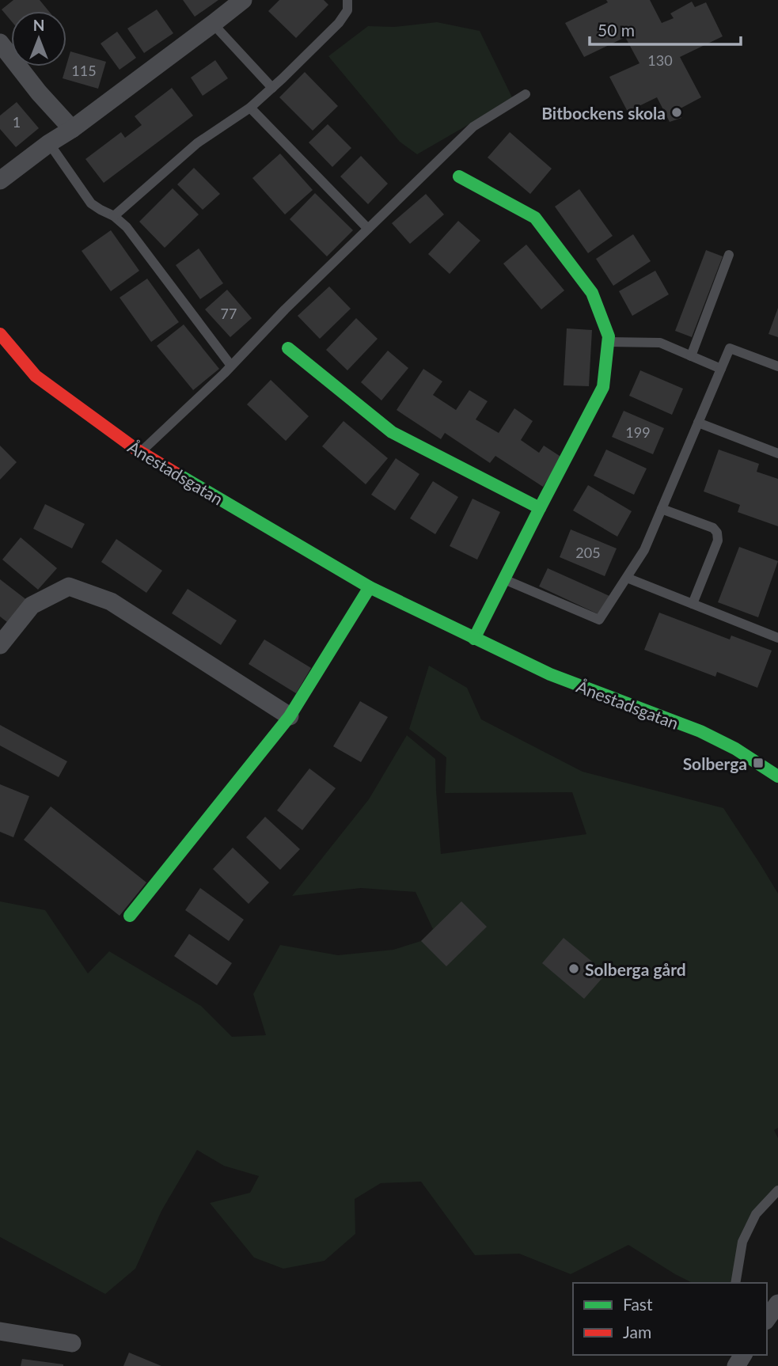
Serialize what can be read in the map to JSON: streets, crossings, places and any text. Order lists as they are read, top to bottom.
{
  "streets": {
    "street": ["Ånestadsgatan"]
  },
  "places": {
    "other": ["Bitbockens skola", "Solberga gård"],
    "transit": ["Solberga"]
  },
  "house_numbers": [
    "130",
    "115",
    "1",
    "77",
    "199",
    "205"
  ],
  "legend": ["Fast", "Jam"],
  "scale_bar": "50 m",
  "north": "top"
}
